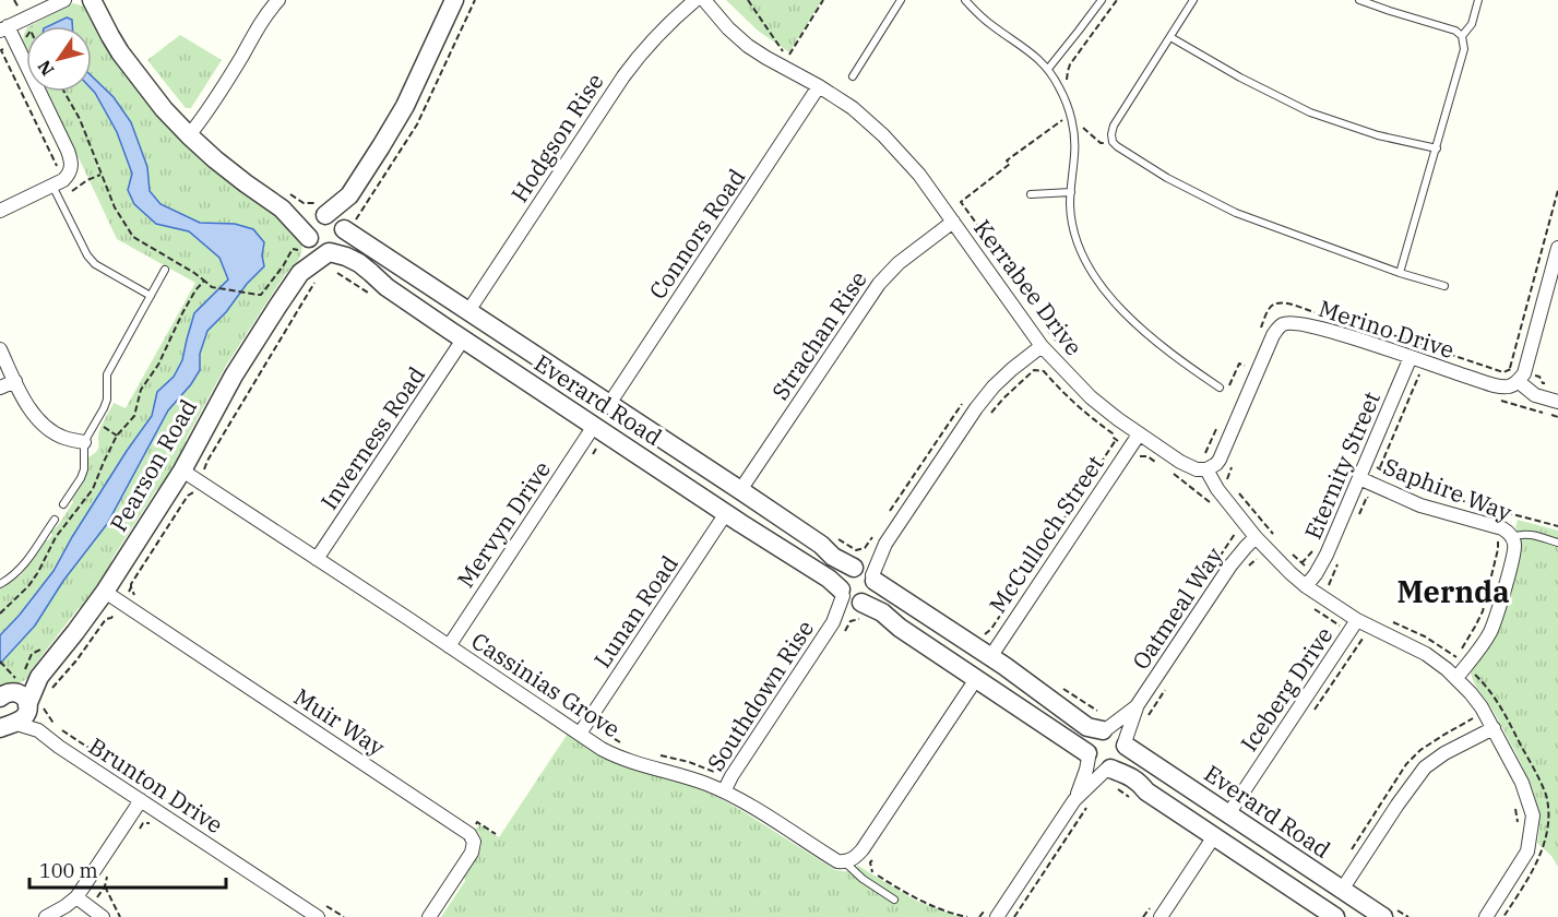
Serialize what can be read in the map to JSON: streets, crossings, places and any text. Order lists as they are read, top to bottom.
{
  "streets": {
    "street": [
      "Hodgson Rise",
      "Connors Road",
      "Kerrabee Drive",
      "Merino Drive",
      "Strachan Rise",
      "Everard Road",
      "Inverness Road",
      "Pearson Road",
      "Eternity Street",
      "Saphire Way",
      "Mervyn Drive",
      "McCulloch Street",
      "Oatmeal Way",
      "Lunan Road",
      "Cassinias Grove",
      "Iceberg Drive",
      "Southdown Rise",
      "Muir Way",
      "Brunton Drive"
    ]
  },
  "crossings": [
    ["Hodgson Rise", "Everard Road"],
    ["Connors Road", "Kerrabee Drive"],
    ["Connors Road", "Everard Road"],
    ["Kerrabee Drive", "Merino Drive"],
    ["Kerrabee Drive", "Strachan Rise"],
    ["Kerrabee Drive", "McCulloch Street"],
    ["Merino Drive", "Eternity Street"],
    ["Strachan Rise", "Everard Road"],
    ["Everard Road", "Inverness Road"],
    ["Everard Road", "Pearson Road"],
    ["Everard Road", "Mervyn Drive"],
    ["Everard Road", "McCulloch Street"],
    ["Everard Road", "Oatmeal Way"],
    ["Everard Road", "Lunan Road"],
    ["Everard Road", "Iceberg Drive"],
    ["Everard Road", "Southdown Rise"],
    ["Inverness Road", "Cassinias Grove"],
    ["Pearson Road", "Cassinias Grove"],
    ["Pearson Road", "Muir Way"],
    ["Pearson Road", "Brunton Drive"],
    ["Eternity Street", "Saphire Way"],
    ["Mervyn Drive", "Cassinias Grove"],
    ["Lunan Road", "Cassinias Grove"],
    ["Cassinias Grove", "Southdown Rise"]
  ],
  "districts": ["Mernda"],
  "scale_bar": "100 m",
  "north": "bottom left"
}
